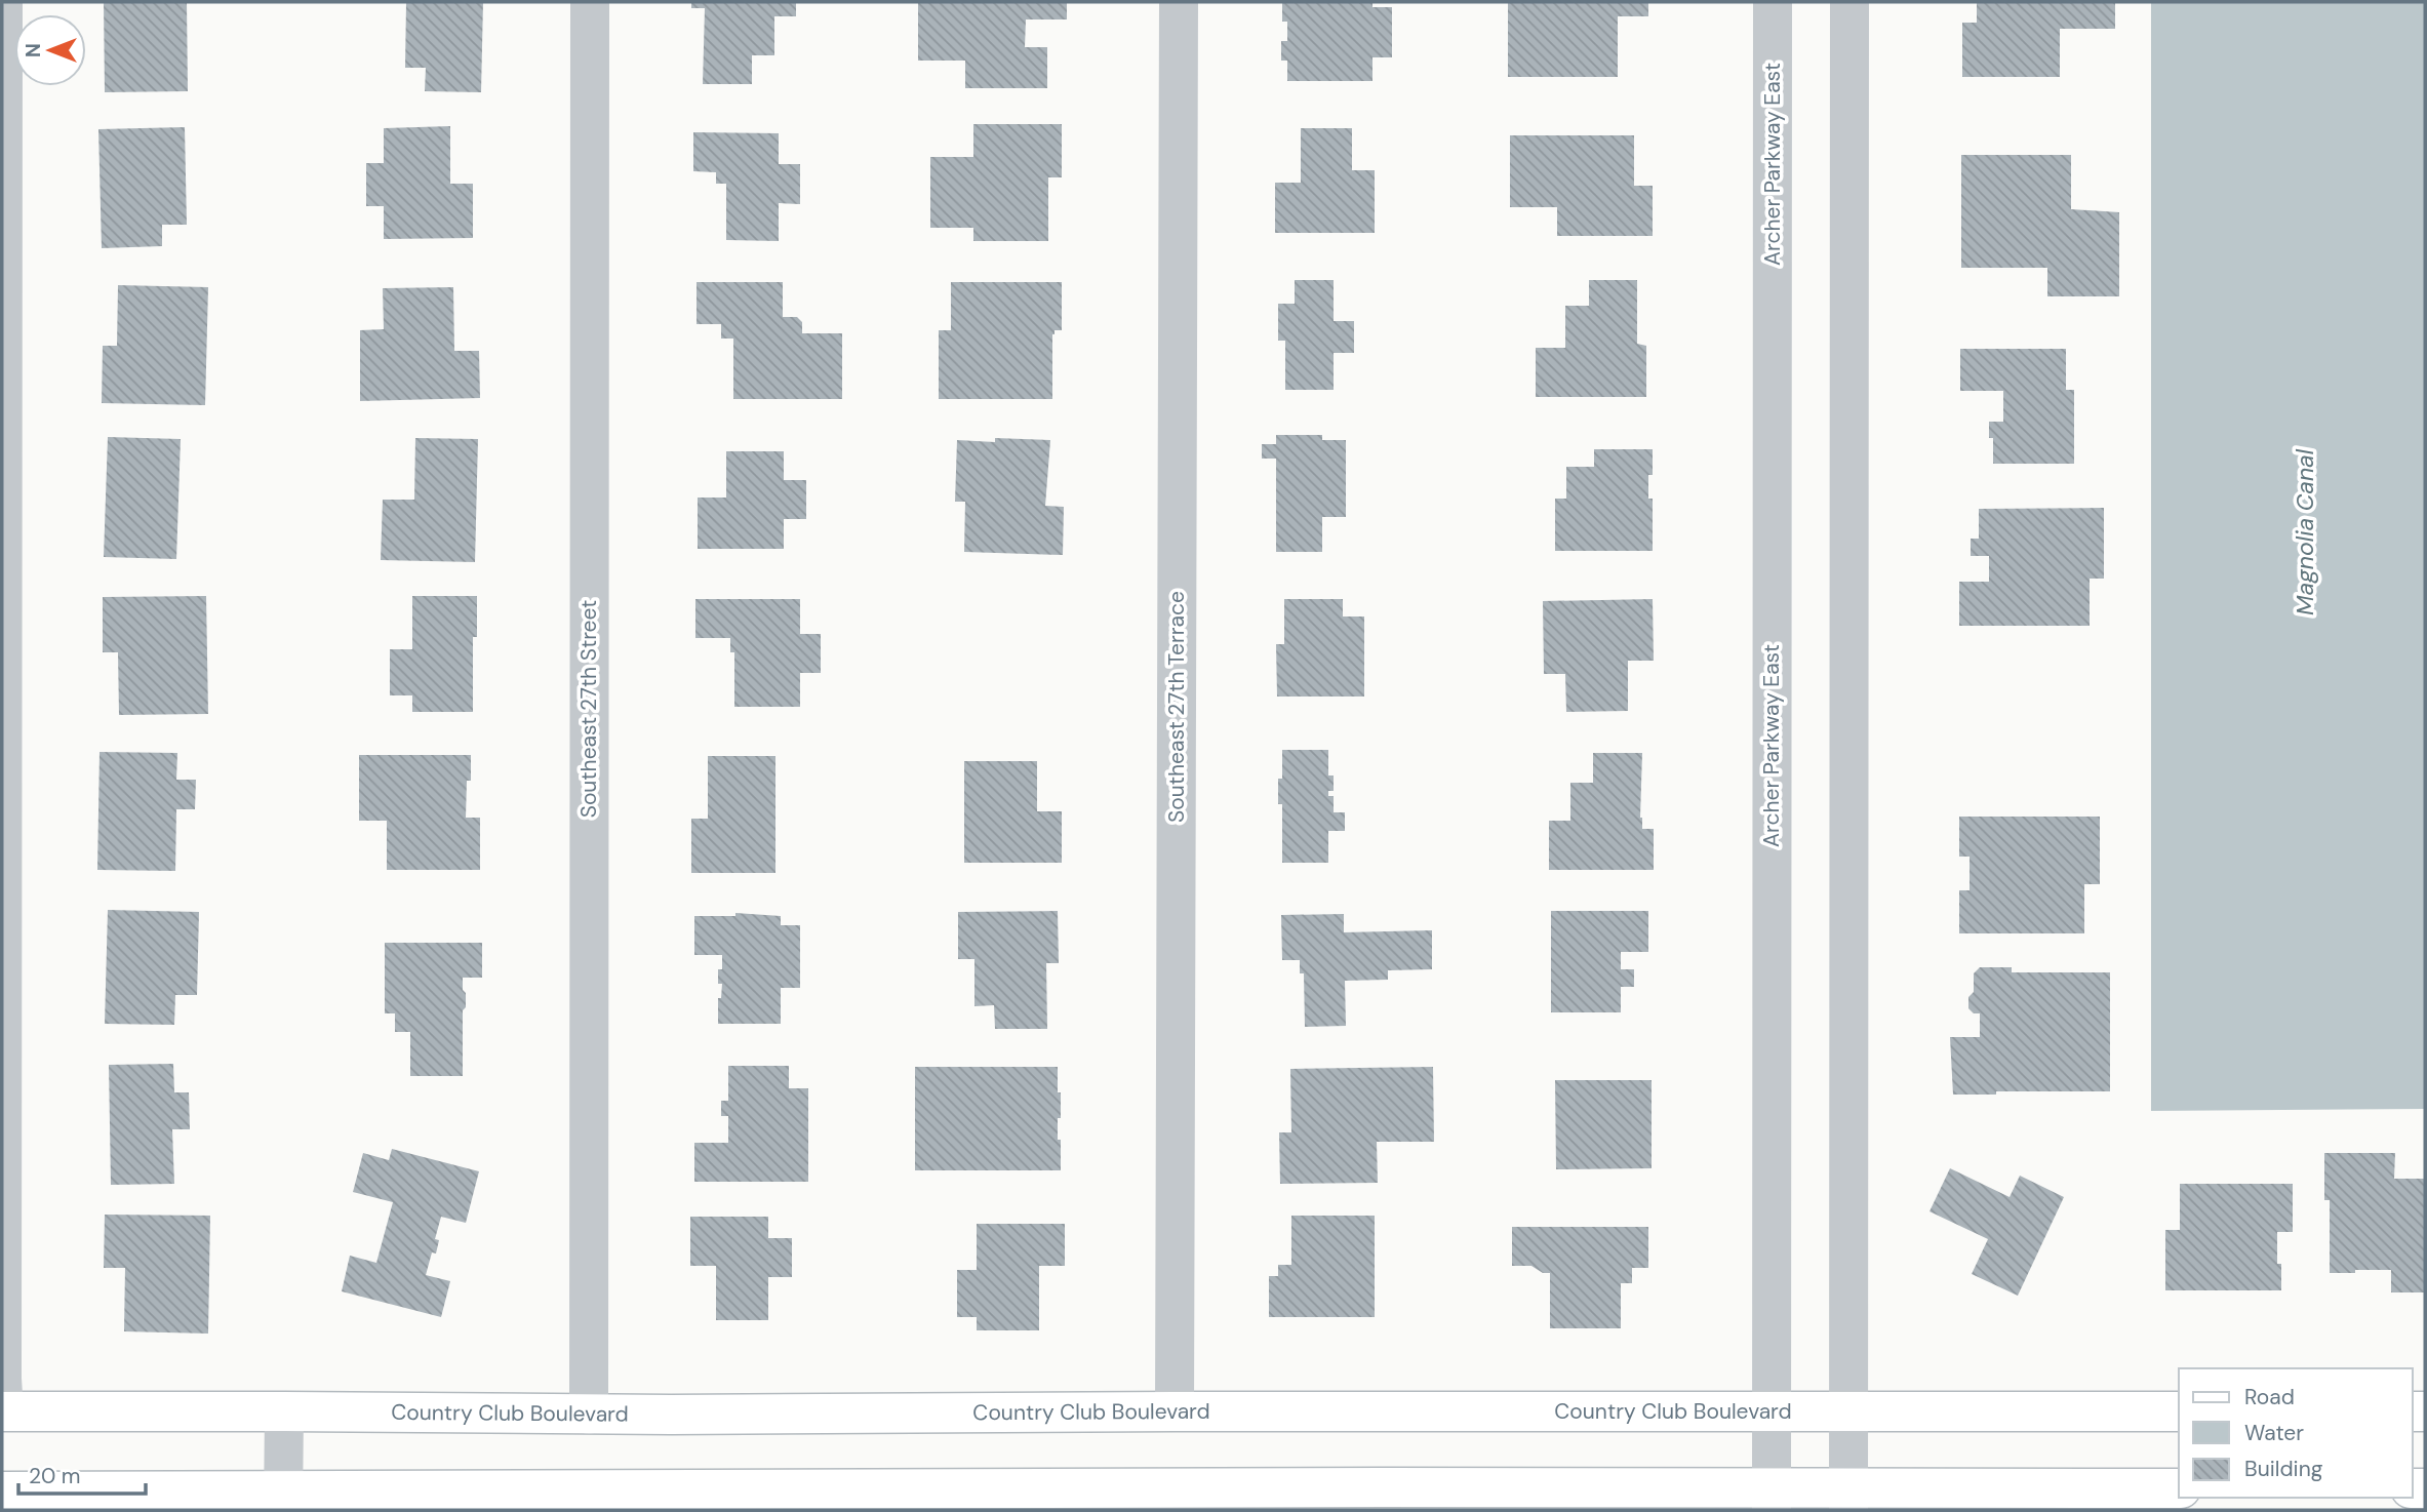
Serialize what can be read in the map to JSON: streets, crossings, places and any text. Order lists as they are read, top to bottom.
{
  "streets": {
    "main road": ["Country Club Boulevard"],
    "street": ["Archer Parkway East", "Southeast 27th Terrace", "Southeast 27th Street"]
  },
  "crossings": [
    ["Archer Parkway East", "Country Club Boulevard"],
    ["Southeast 27th Terrace", "Country Club Boulevard"],
    ["Southeast 27th Street", "Country Club Boulevard"]
  ],
  "water": ["Magnolia Canal"],
  "legend": ["Road", "Water", "Building"],
  "scale_bar": "20 m",
  "north": "left"
}
